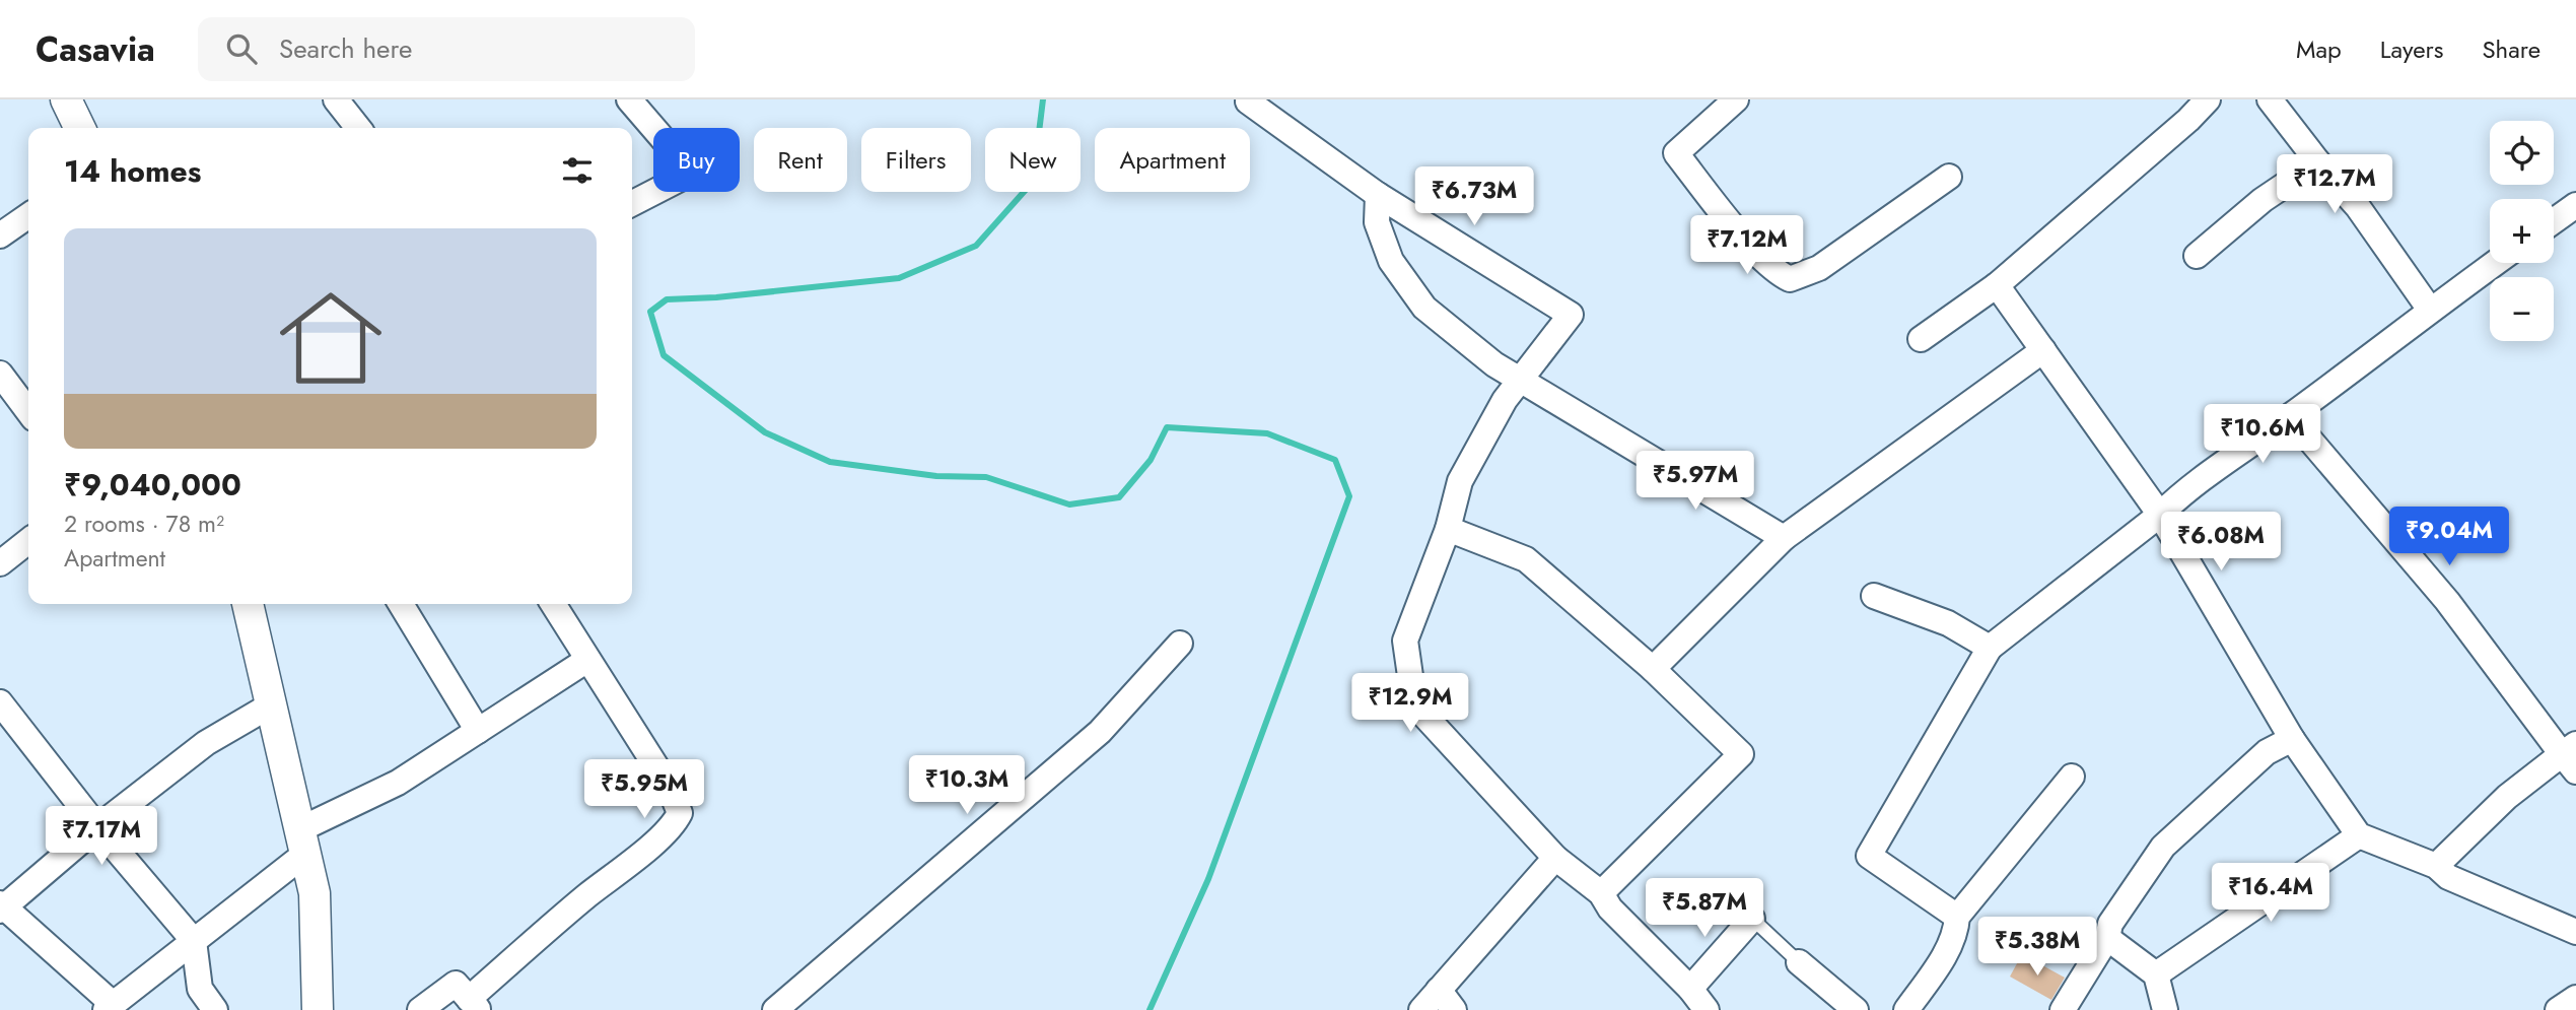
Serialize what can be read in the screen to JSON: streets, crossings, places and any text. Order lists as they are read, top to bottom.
{
  "page": {
    "header": "Casavia",
    "search": "Search here",
    "nav": ["Map", "Layers", "Share"],
    "map_buttons": ["+", "−"],
    "chip": [
      "Buy",
      "Rent",
      "Filters",
      "New",
      "Apartment"
    ],
    "heading": "14 homes",
    "price": [
      "₹12.7M",
      "₹6.73M",
      "₹7.12M",
      "₹10.6M",
      "₹5.97M",
      "₹9.04M",
      "₹6.08M",
      "₹12.9M",
      "₹10.3M",
      "₹5.95M",
      "₹7.17M",
      "₹16.4M",
      "₹5.87M",
      "₹5.38M"
    ],
    "list": [
      {
        "name": "₹9,040,000",
        "note": "2 rooms · 78 m² · Apartment"
      }
    ]
  }
}
